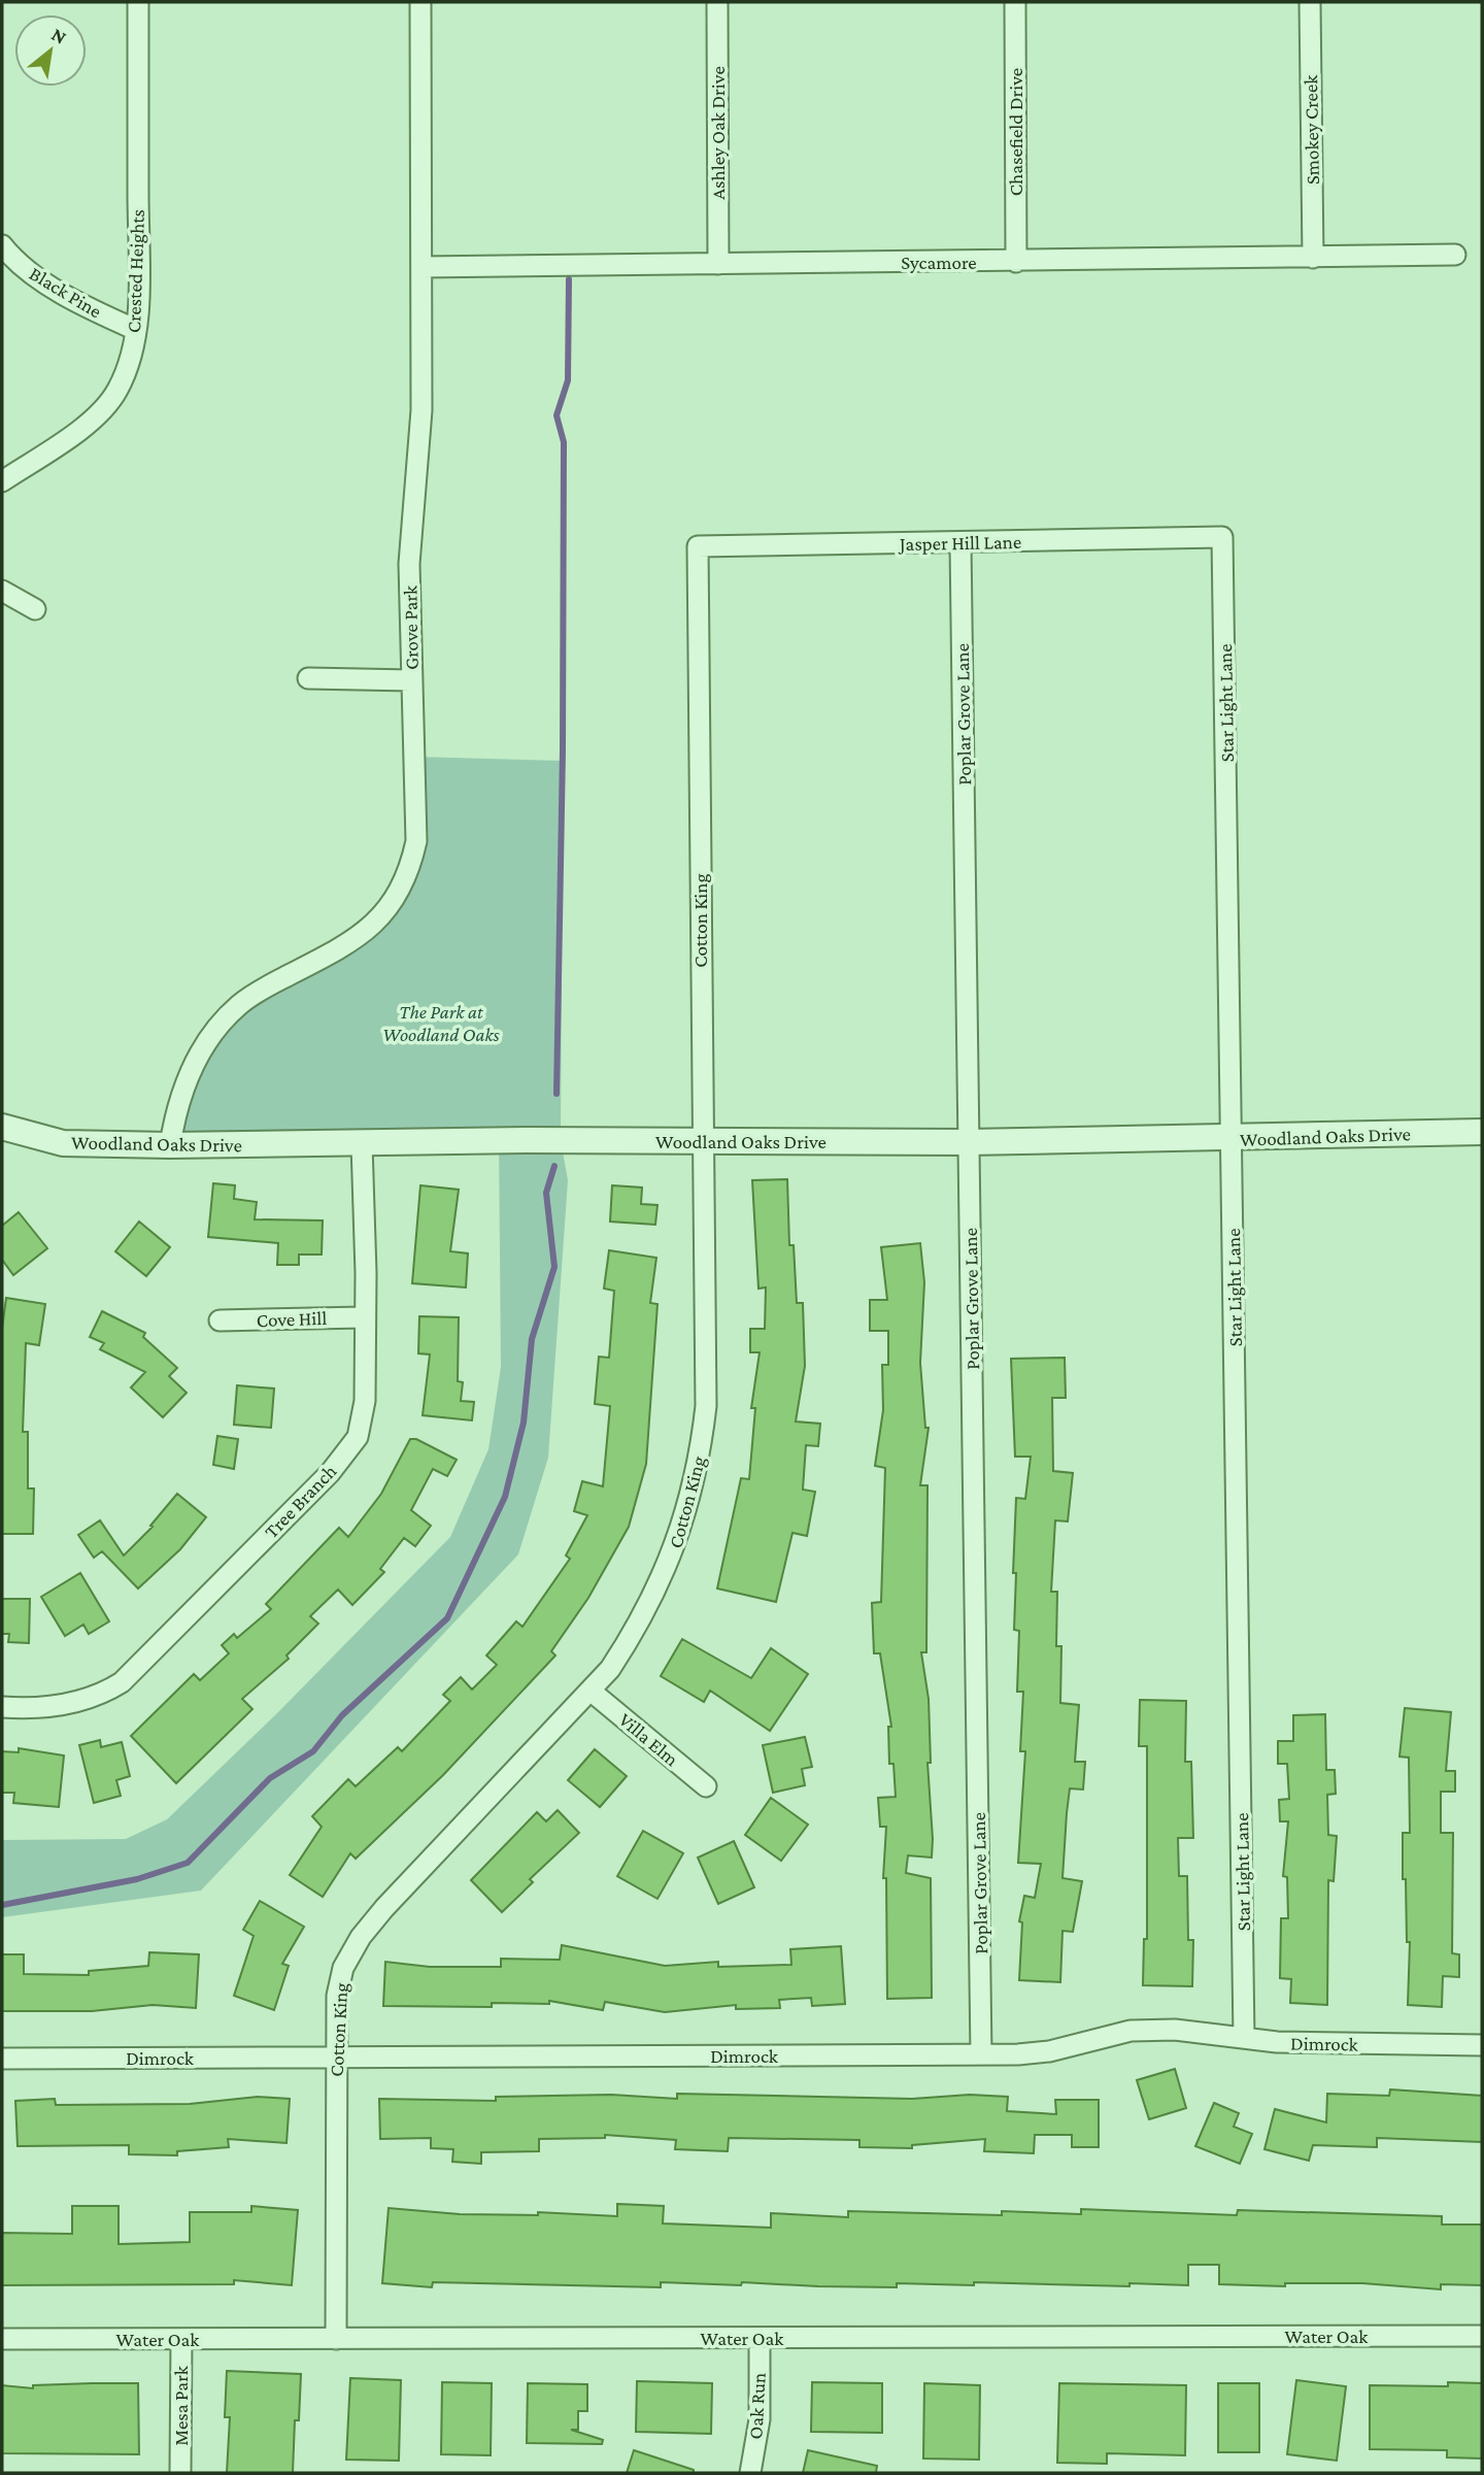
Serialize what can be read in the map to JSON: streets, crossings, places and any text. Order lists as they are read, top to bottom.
{
  "streets": {
    "street": [
      "Smokey Creek",
      "Chasefield Drive",
      "Ashley Oak Drive",
      "Sycamore",
      "Crested Heights",
      "Black Pine",
      "Jasper Hill Lane",
      "Grove Park",
      "Star Light Lane",
      "Poplar Grove Lane",
      "Cotton King",
      "Woodland Oaks Drive",
      "Cove Hill",
      "Tree Branch",
      "Villa Elm",
      "Dimrock",
      "Water Oak",
      "Mesa Park",
      "Oak Run"
    ]
  },
  "crossings": [
    ["Smokey Creek", "Sycamore"],
    ["Chasefield Drive", "Sycamore"],
    ["Ashley Oak Drive", "Sycamore"],
    ["Sycamore", "Grove Park"],
    ["Crested Heights", "Black Pine"],
    ["Jasper Hill Lane", "Star Light Lane"],
    ["Jasper Hill Lane", "Poplar Grove Lane"],
    ["Jasper Hill Lane", "Cotton King"],
    ["Grove Park", "Woodland Oaks Drive"],
    ["Star Light Lane", "Woodland Oaks Drive"],
    ["Star Light Lane", "Dimrock"],
    ["Poplar Grove Lane", "Woodland Oaks Drive"],
    ["Poplar Grove Lane", "Dimrock"],
    ["Cotton King", "Woodland Oaks Drive"],
    ["Cotton King", "Villa Elm"],
    ["Cotton King", "Dimrock"],
    ["Cotton King", "Water Oak"],
    ["Woodland Oaks Drive", "Tree Branch"],
    ["Cove Hill", "Tree Branch"],
    ["Water Oak", "Mesa Park"],
    ["Water Oak", "Oak Run"]
  ],
  "parks": ["The Park at Woodland Oaks"],
  "north": "top right"
}
